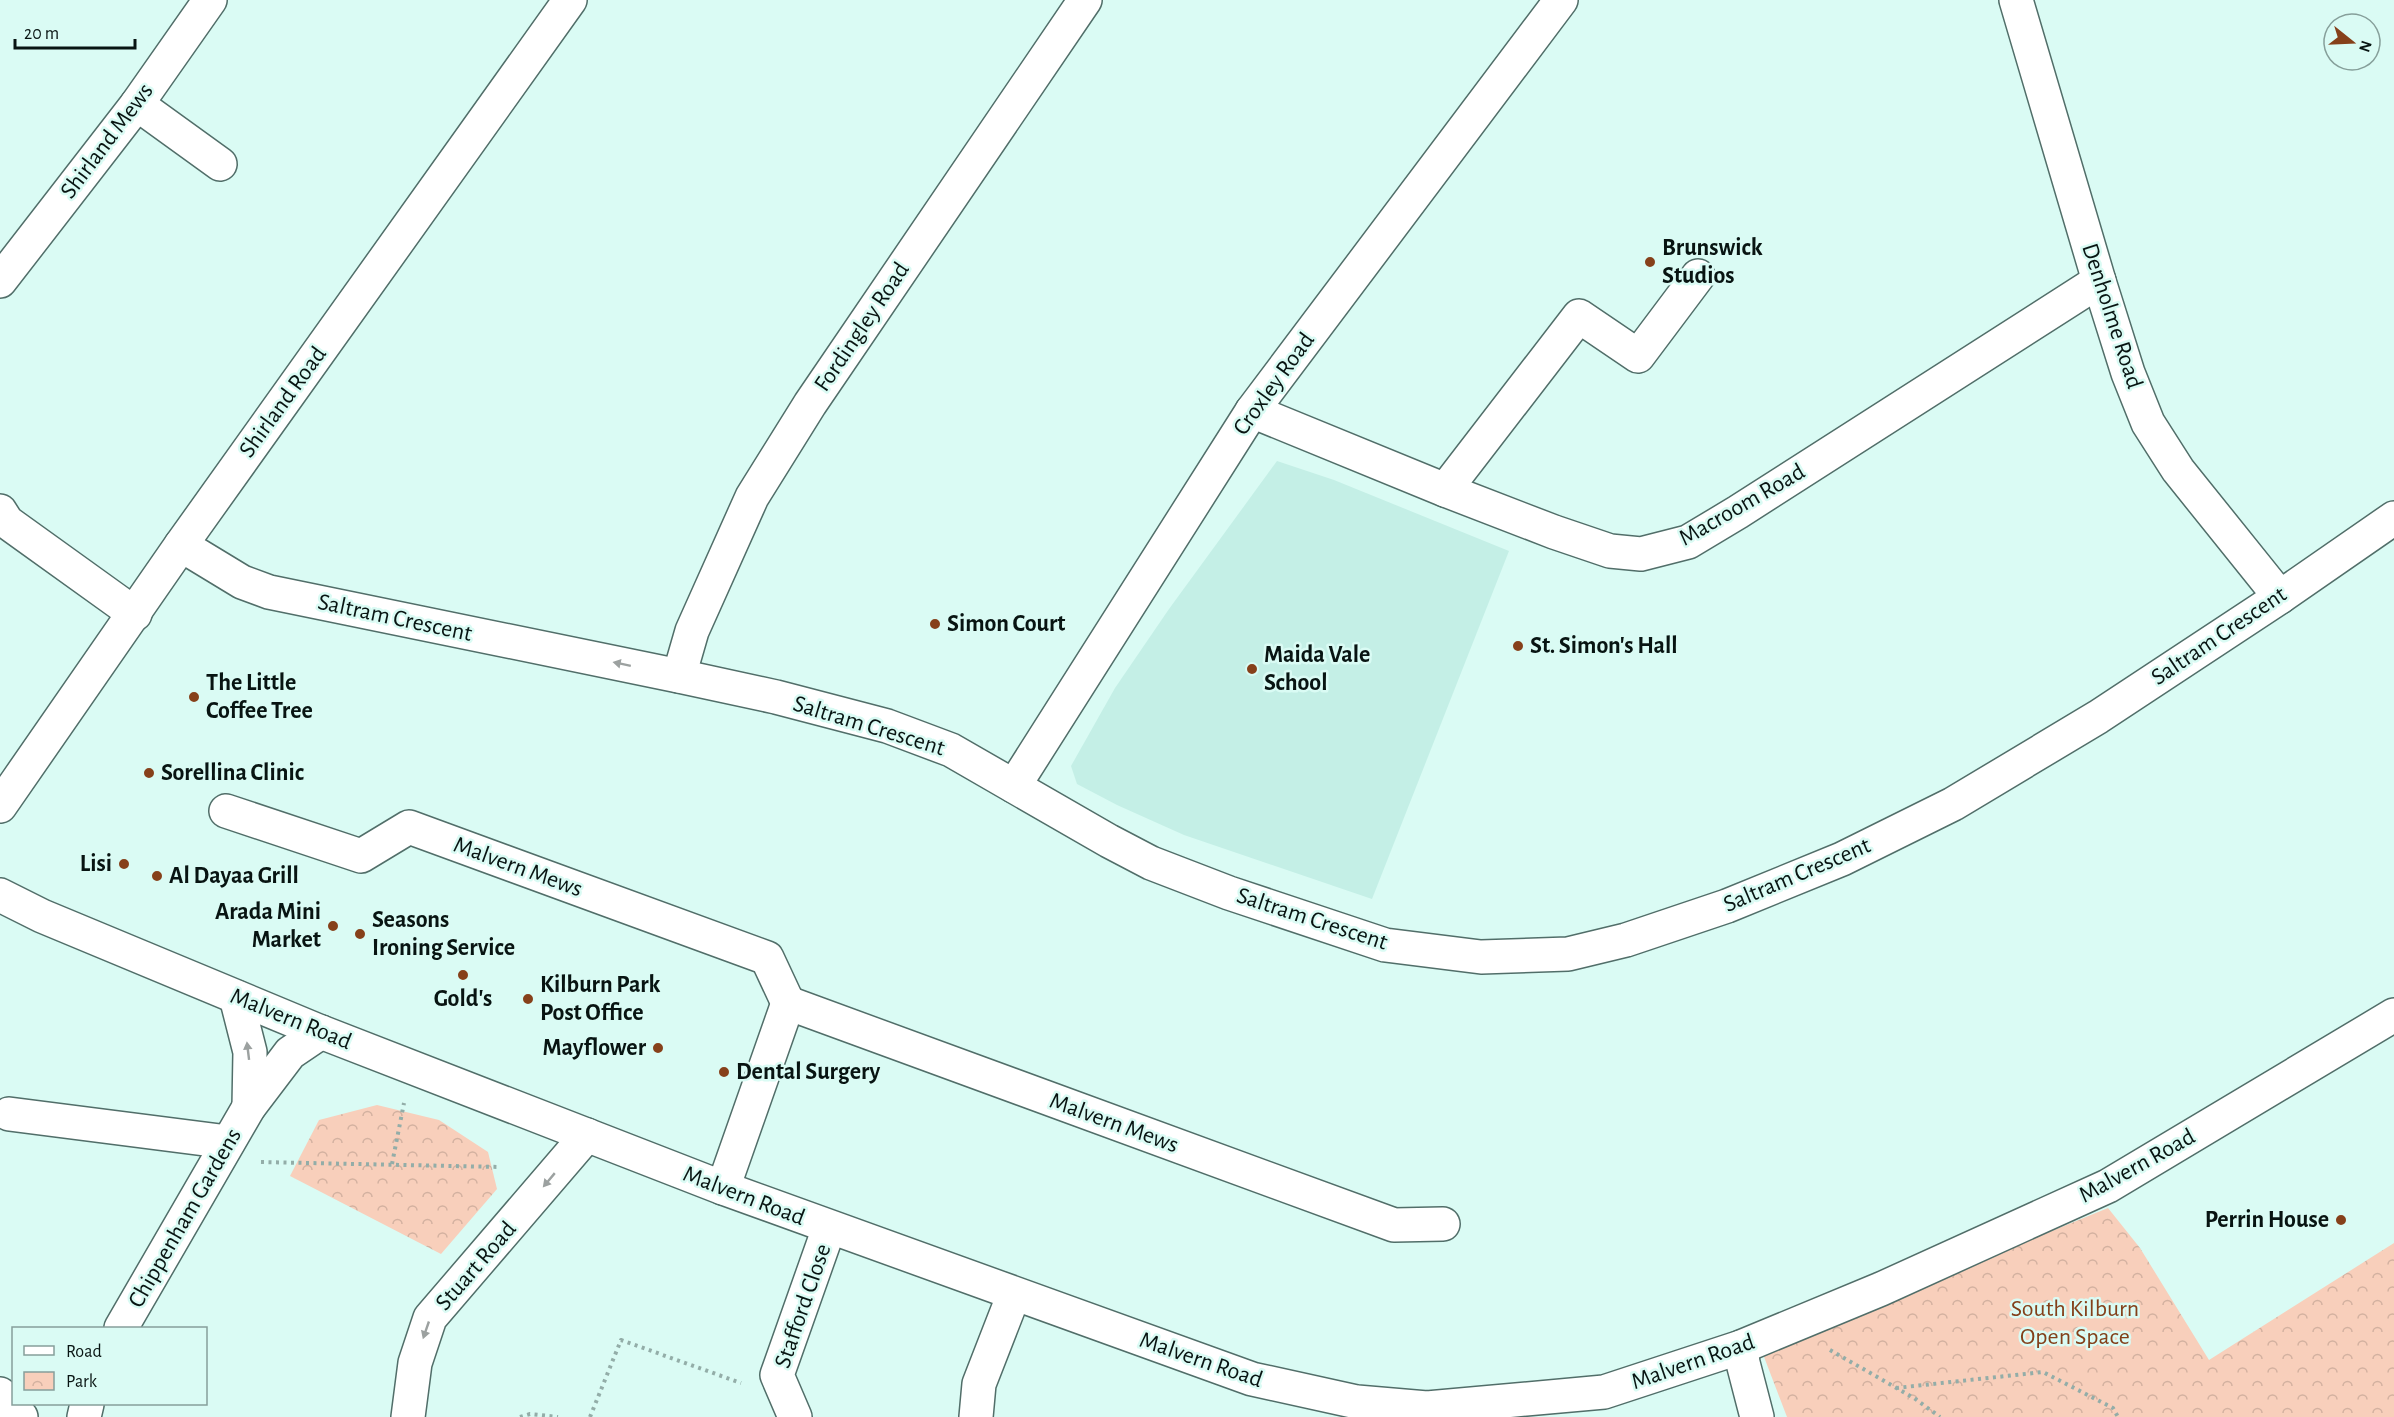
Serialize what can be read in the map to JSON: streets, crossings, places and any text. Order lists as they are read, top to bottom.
{
  "streets": {
    "street": [
      "Shirland Mews",
      "Denholme Road",
      "Fordingley Road",
      "Croxley Road",
      "Shirland Road",
      "Macroom Road",
      "Saltram Crescent",
      "Malvern Mews",
      "Malvern Road",
      "Chippenham Gardens",
      "Stuart Road",
      "Stafford Close"
    ]
  },
  "crossings": [
    ["Denholme Road", "Macroom Road"],
    ["Denholme Road", "Saltram Crescent"],
    ["Fordingley Road", "Saltram Crescent"],
    ["Croxley Road", "Macroom Road"],
    ["Croxley Road", "Saltram Crescent"],
    ["Shirland Road", "Saltram Crescent"],
    ["Malvern Road", "Chippenham Gardens"],
    ["Malvern Road", "Stuart Road"],
    ["Malvern Road", "Stafford Close"]
  ],
  "one_way": ["Stuart Road"],
  "parks": ["South Kilburn Open Space"],
  "places": [
    "Brunswick Studios",
    "Simon Court",
    "St. Simon's Hall",
    "Maida Vale School",
    "The Little Coffee Tree",
    "Sorellina Clinic",
    "Lisi",
    "Al Dayaa Grill",
    "Arada Mini Market",
    "Seasons Ironing Service",
    "Gold's",
    "Kilburn Park Post Office",
    "Mayflower",
    "Dental Surgery",
    "Perrin House"
  ],
  "legend": ["Road", "Park"],
  "scale_bar": "20 m",
  "north": "right"
}
